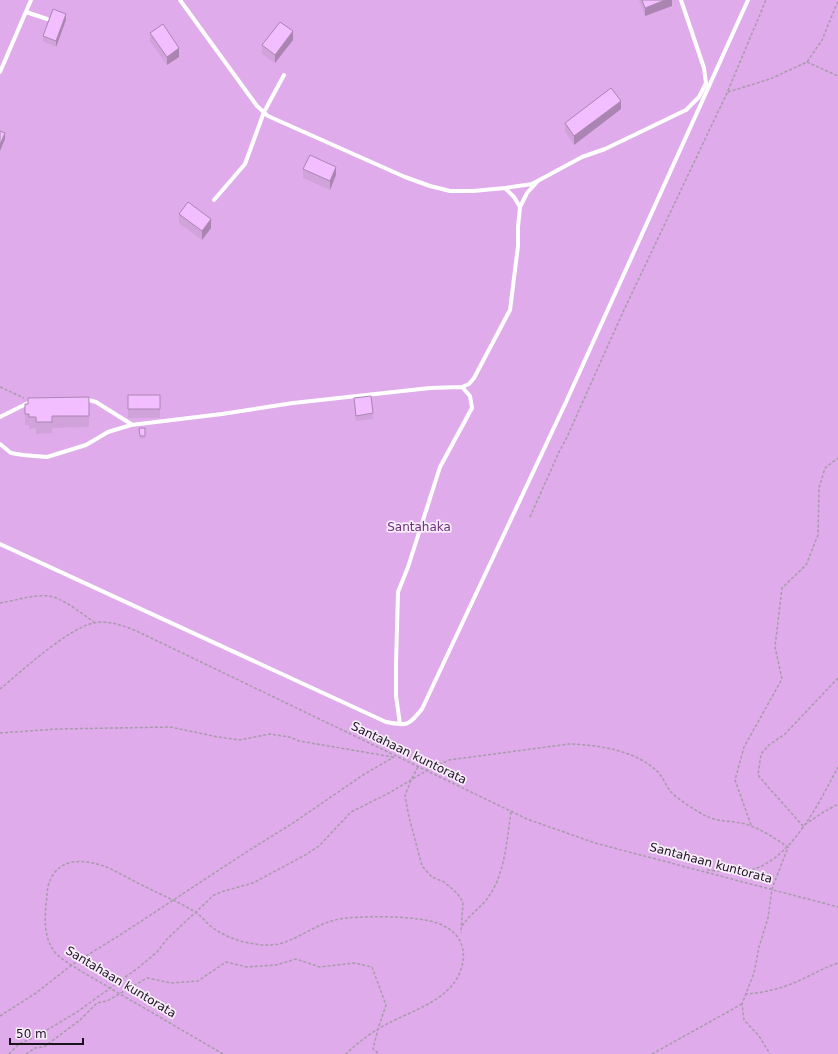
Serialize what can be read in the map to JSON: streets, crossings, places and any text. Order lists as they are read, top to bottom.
{
  "streets": {
    "path": ["Santahaan kuntorata"]
  },
  "parks": ["Santahaka"],
  "scale_bar": "50 m"
}
